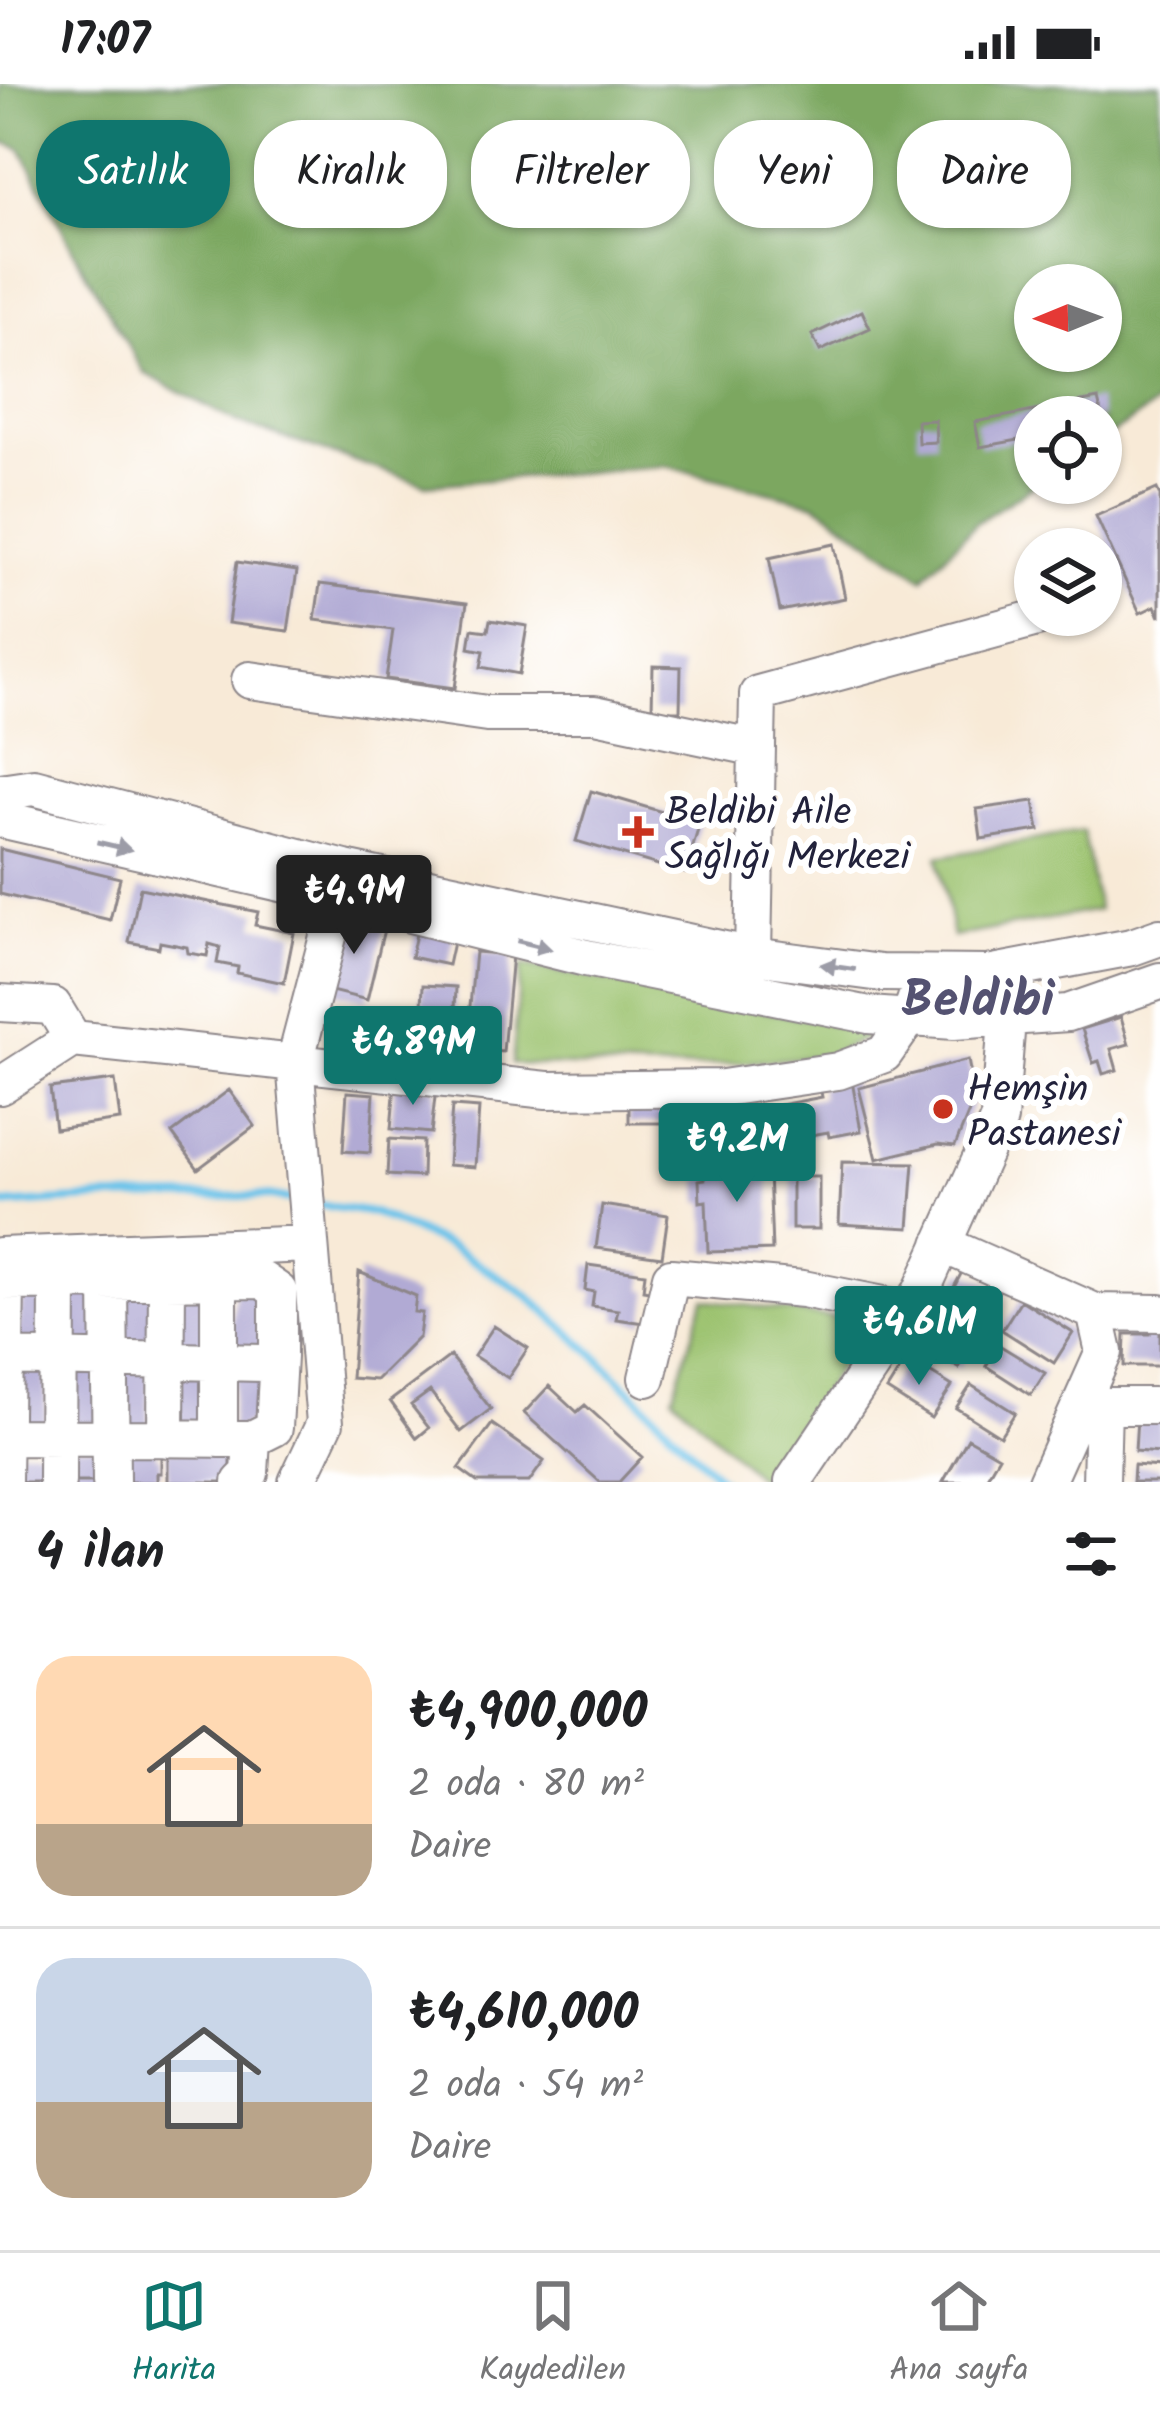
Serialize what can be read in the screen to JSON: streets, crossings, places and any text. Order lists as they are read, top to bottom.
{
  "districts": ["Beldibi"],
  "places": {
    "health": ["Beldibi Aile Sağlığı Merkezi"],
    "other": ["Hemşin Pastanesi"]
  },
  "north": "left",
  "page": {
    "status": "17:07",
    "chip": [
      "Satılık",
      "Kiralık",
      "Filtreler",
      "Yeni",
      "Daire"
    ],
    "price": [
      "₺4.9M",
      "₺4.89M",
      "₺9.2M",
      "₺4.61M"
    ],
    "heading": "4 ilan",
    "list": [
      {
        "name": "₺4,900,000",
        "note": "2 oda · 80 m² · Daire"
      },
      {
        "name": "₺4,610,000",
        "note": "2 oda · 54 m² · Daire"
      }
    ],
    "tabs": ["Harita", "Kaydedilen", "Ana sayfa"]
  }
}
